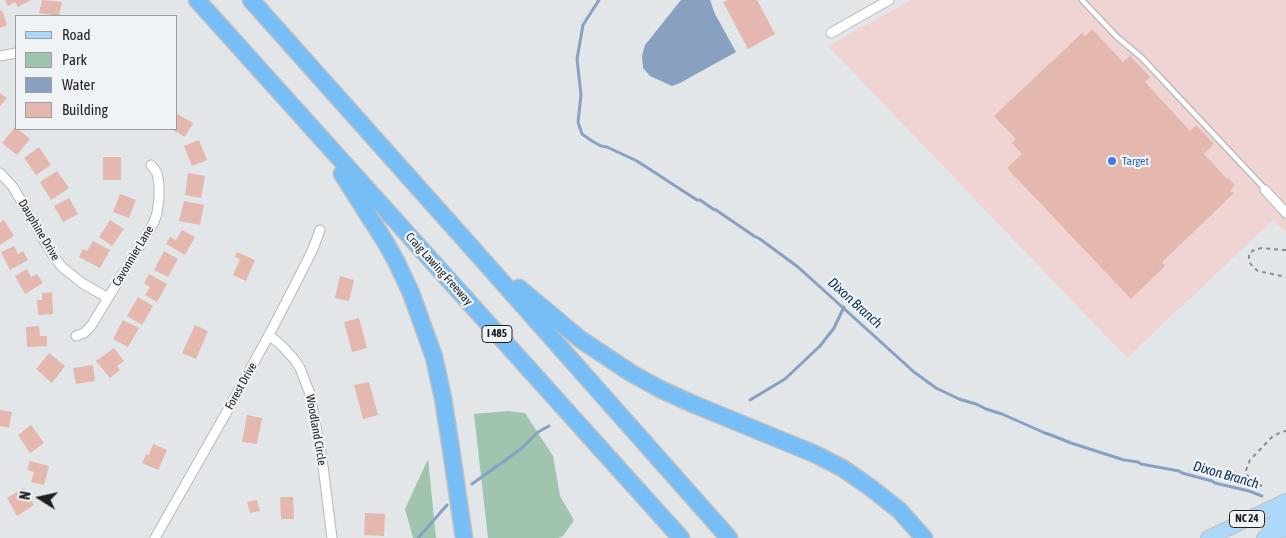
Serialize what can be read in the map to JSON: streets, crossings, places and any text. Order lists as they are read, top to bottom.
{
  "streets": {
    "highway": ["Craig Lawing Freeway", "I 485"],
    "main road": ["NC 24"],
    "street": [
      "Dauphine Drive",
      "Cavonnier Lane",
      "Forest Drive",
      "Woodland Circle"
    ]
  },
  "crossings": [
    ["Dauphine Drive", "Cavonnier Lane"],
    ["Forest Drive", "Woodland Circle"]
  ],
  "water": ["Dixon Branch"],
  "places": ["Target"],
  "legend": [
    "Road",
    "Park",
    "Water",
    "Building"
  ],
  "north": "left"
}
